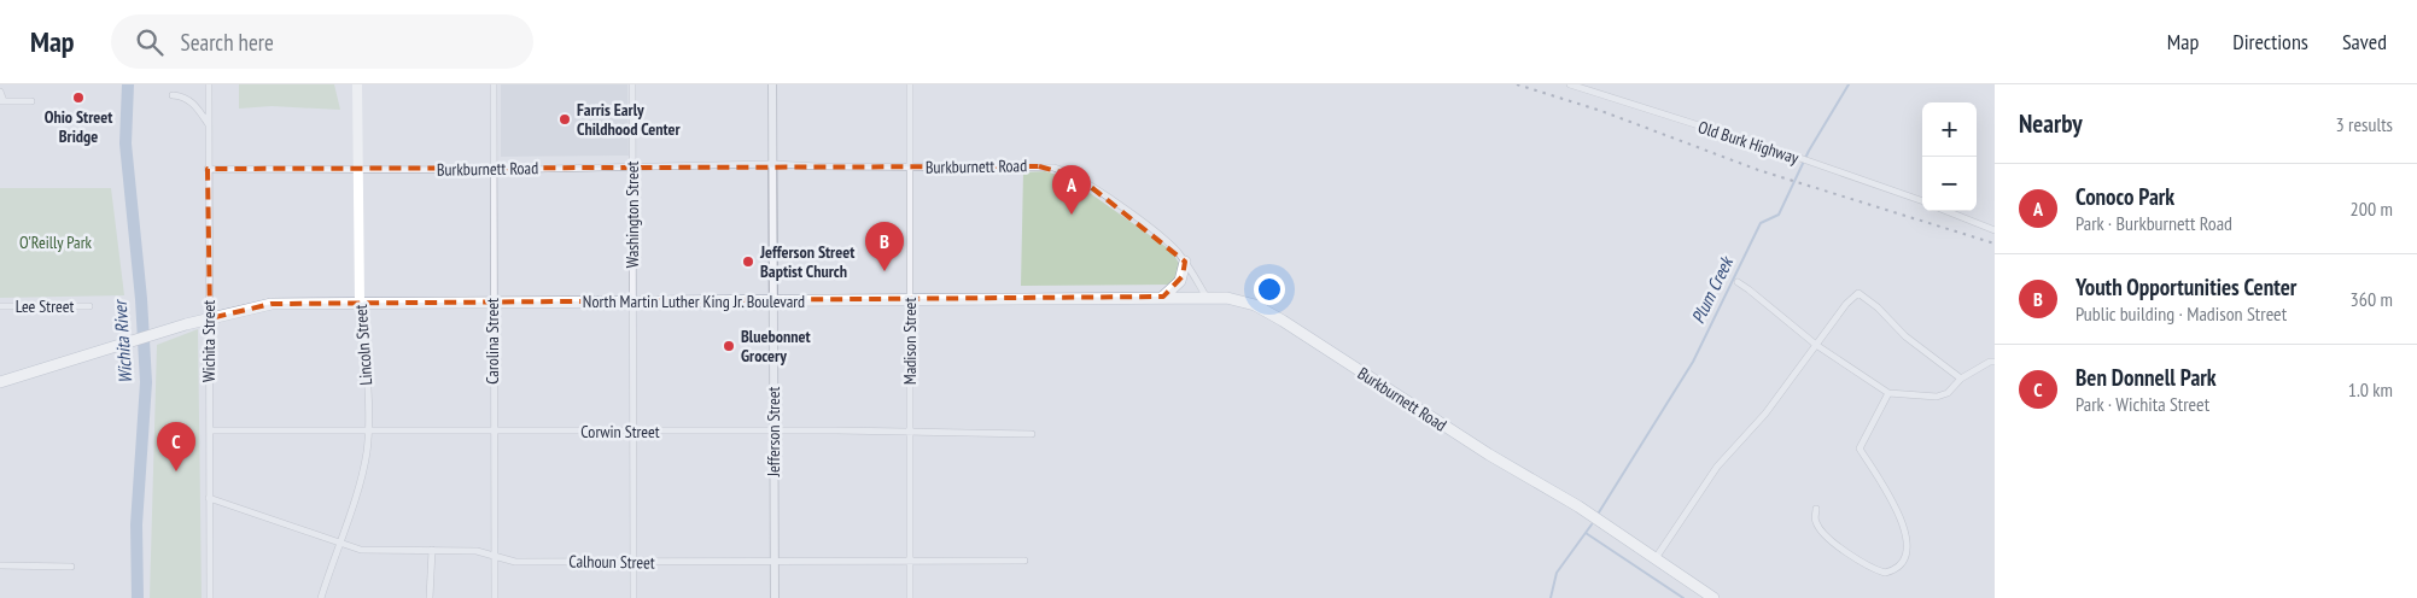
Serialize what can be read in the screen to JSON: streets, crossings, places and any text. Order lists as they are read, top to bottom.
{
  "streets": {
    "main road": ["Burkburnett Road", "North Martin Luther King Jr. Boulevard", "Lincoln Street"],
    "street": [
      "Old Burk Highway",
      "Washington Street",
      "Lee Street",
      "Wichita Street",
      "Carolina Street",
      "Madison Street",
      "Corwin Street",
      "Jefferson Street",
      "Calhoun Street"
    ]
  },
  "crossings": [
    ["Burkburnett Road", "Washington Street"],
    ["Burkburnett Road", "North Martin Luther King Jr. Boulevard"],
    ["Burkburnett Road", "Wichita Street"],
    ["Burkburnett Road", "Carolina Street"],
    ["Burkburnett Road", "Madison Street"],
    ["Burkburnett Road", "Lincoln Street"],
    ["Burkburnett Road", "Jefferson Street"],
    ["Washington Street", "North Martin Luther King Jr. Boulevard"],
    ["Washington Street", "Corwin Street"],
    ["Washington Street", "Calhoun Street"],
    ["North Martin Luther King Jr. Boulevard", "Wichita Street"],
    ["North Martin Luther King Jr. Boulevard", "Carolina Street"],
    ["North Martin Luther King Jr. Boulevard", "Madison Street"],
    ["North Martin Luther King Jr. Boulevard", "Lincoln Street"],
    ["North Martin Luther King Jr. Boulevard", "Jefferson Street"],
    ["Wichita Street", "Corwin Street"],
    ["Wichita Street", "Calhoun Street"],
    ["Carolina Street", "Corwin Street"],
    ["Carolina Street", "Calhoun Street"],
    ["Madison Street", "Corwin Street"],
    ["Madison Street", "Calhoun Street"],
    ["Lincoln Street", "Corwin Street"],
    ["Lincoln Street", "Calhoun Street"],
    ["Corwin Street", "Jefferson Street"],
    ["Jefferson Street", "Calhoun Street"]
  ],
  "water": ["Plum Creek", "Wichita River"],
  "parks": ["O'Reilly Park"],
  "places": [
    "Ohio Street Bridge",
    "Farris Early Childhood Center",
    "Jefferson Street Baptist Church",
    "Bluebonnet Grocery"
  ],
  "page": {
    "header": "Map",
    "search": "Search here",
    "nav": ["Map", "Directions", "Saved"],
    "heading": ["Nearby", "3 results"],
    "map_buttons": ["+", "−"],
    "list": [
      {
        "mark": "A",
        "name": "Conoco Park",
        "note": "Park · Burkburnett Road",
        "value": "200 m"
      },
      {
        "mark": "B",
        "name": "Youth Opportunities Center",
        "note": "Public building · Madison Street",
        "value": "360 m"
      },
      {
        "mark": "C",
        "name": "Ben Donnell Park",
        "note": "Park · Wichita Street",
        "value": "1.0 km"
      }
    ],
    "pins": ["A", "B", "C"]
  }
}
